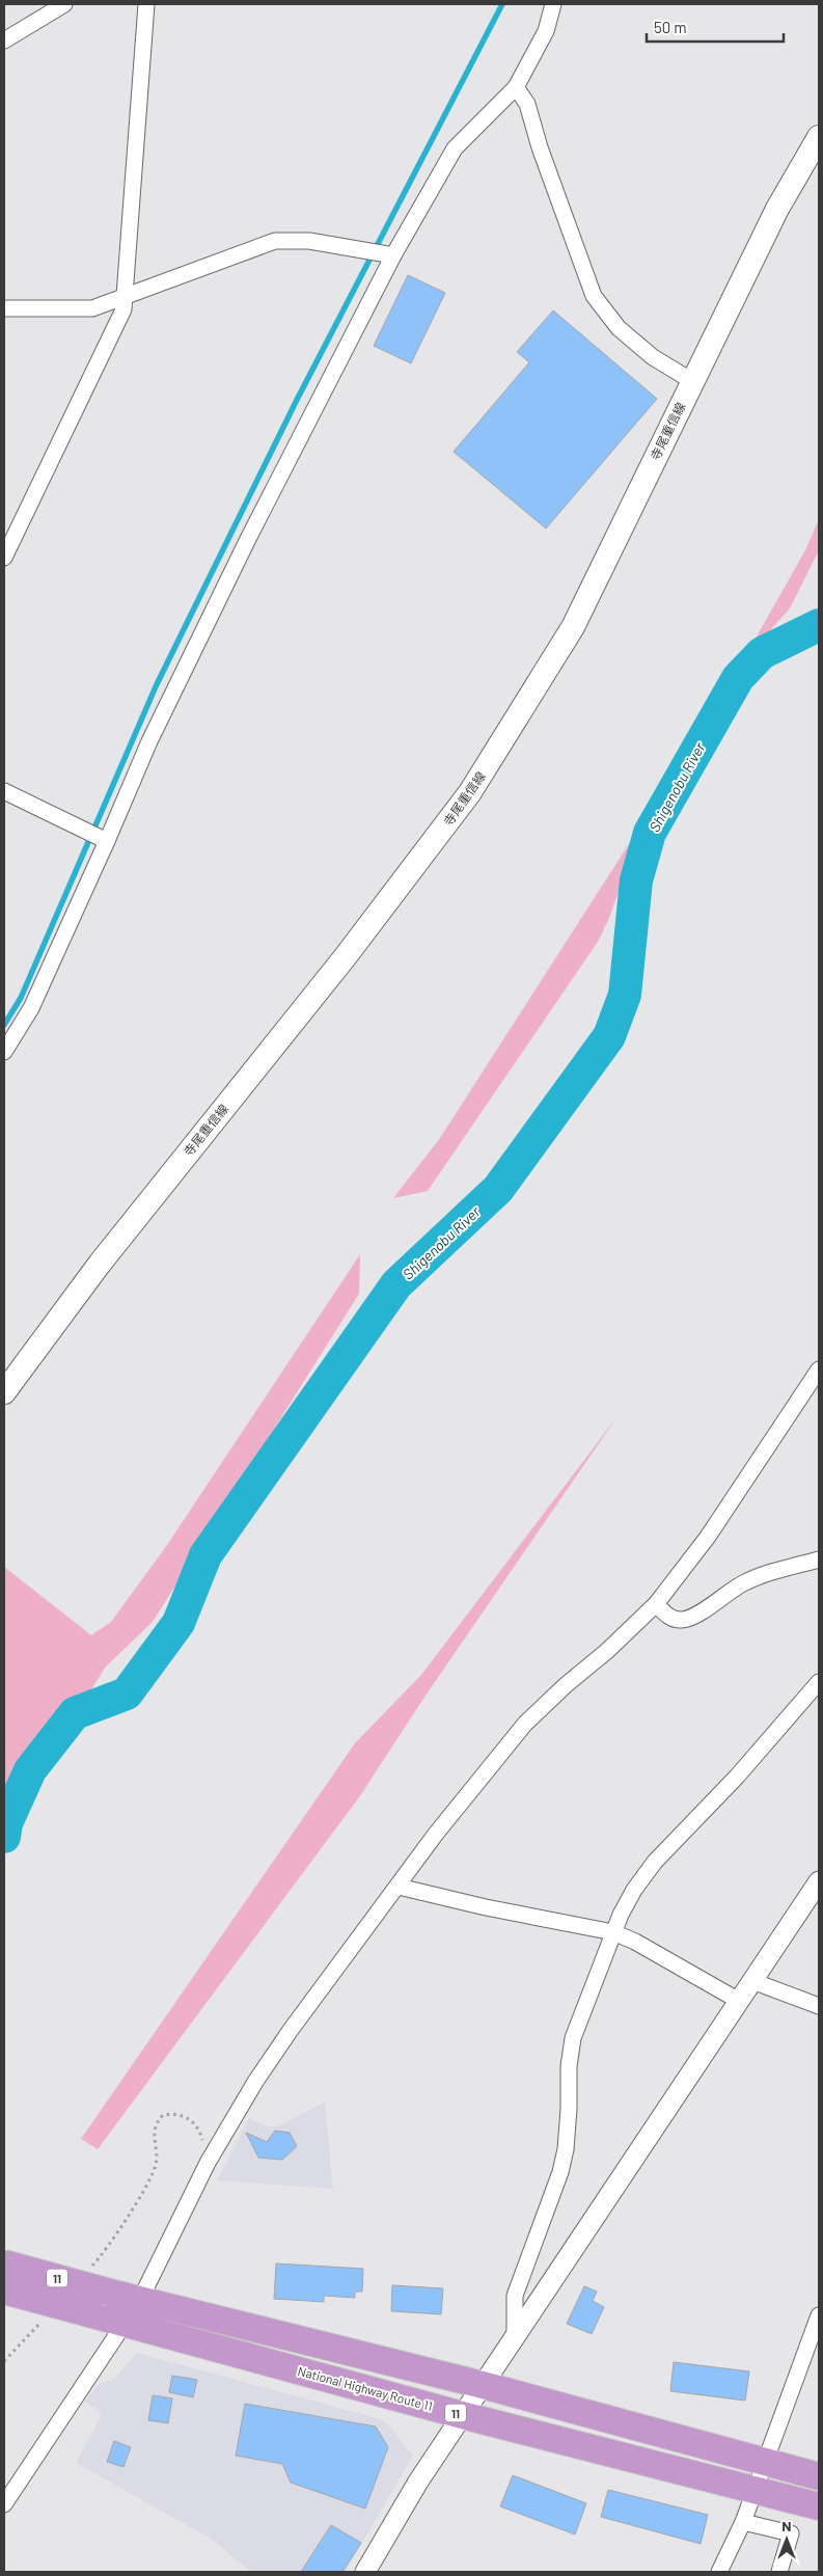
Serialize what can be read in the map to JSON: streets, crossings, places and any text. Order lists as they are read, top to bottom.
{
  "streets": {
    "highway": ["11", "National Highway Route 11"],
    "main road": ["寺尾重信線"]
  },
  "water": ["Shigenobu River"],
  "scale_bar": "50 m",
  "north": "top"
}
